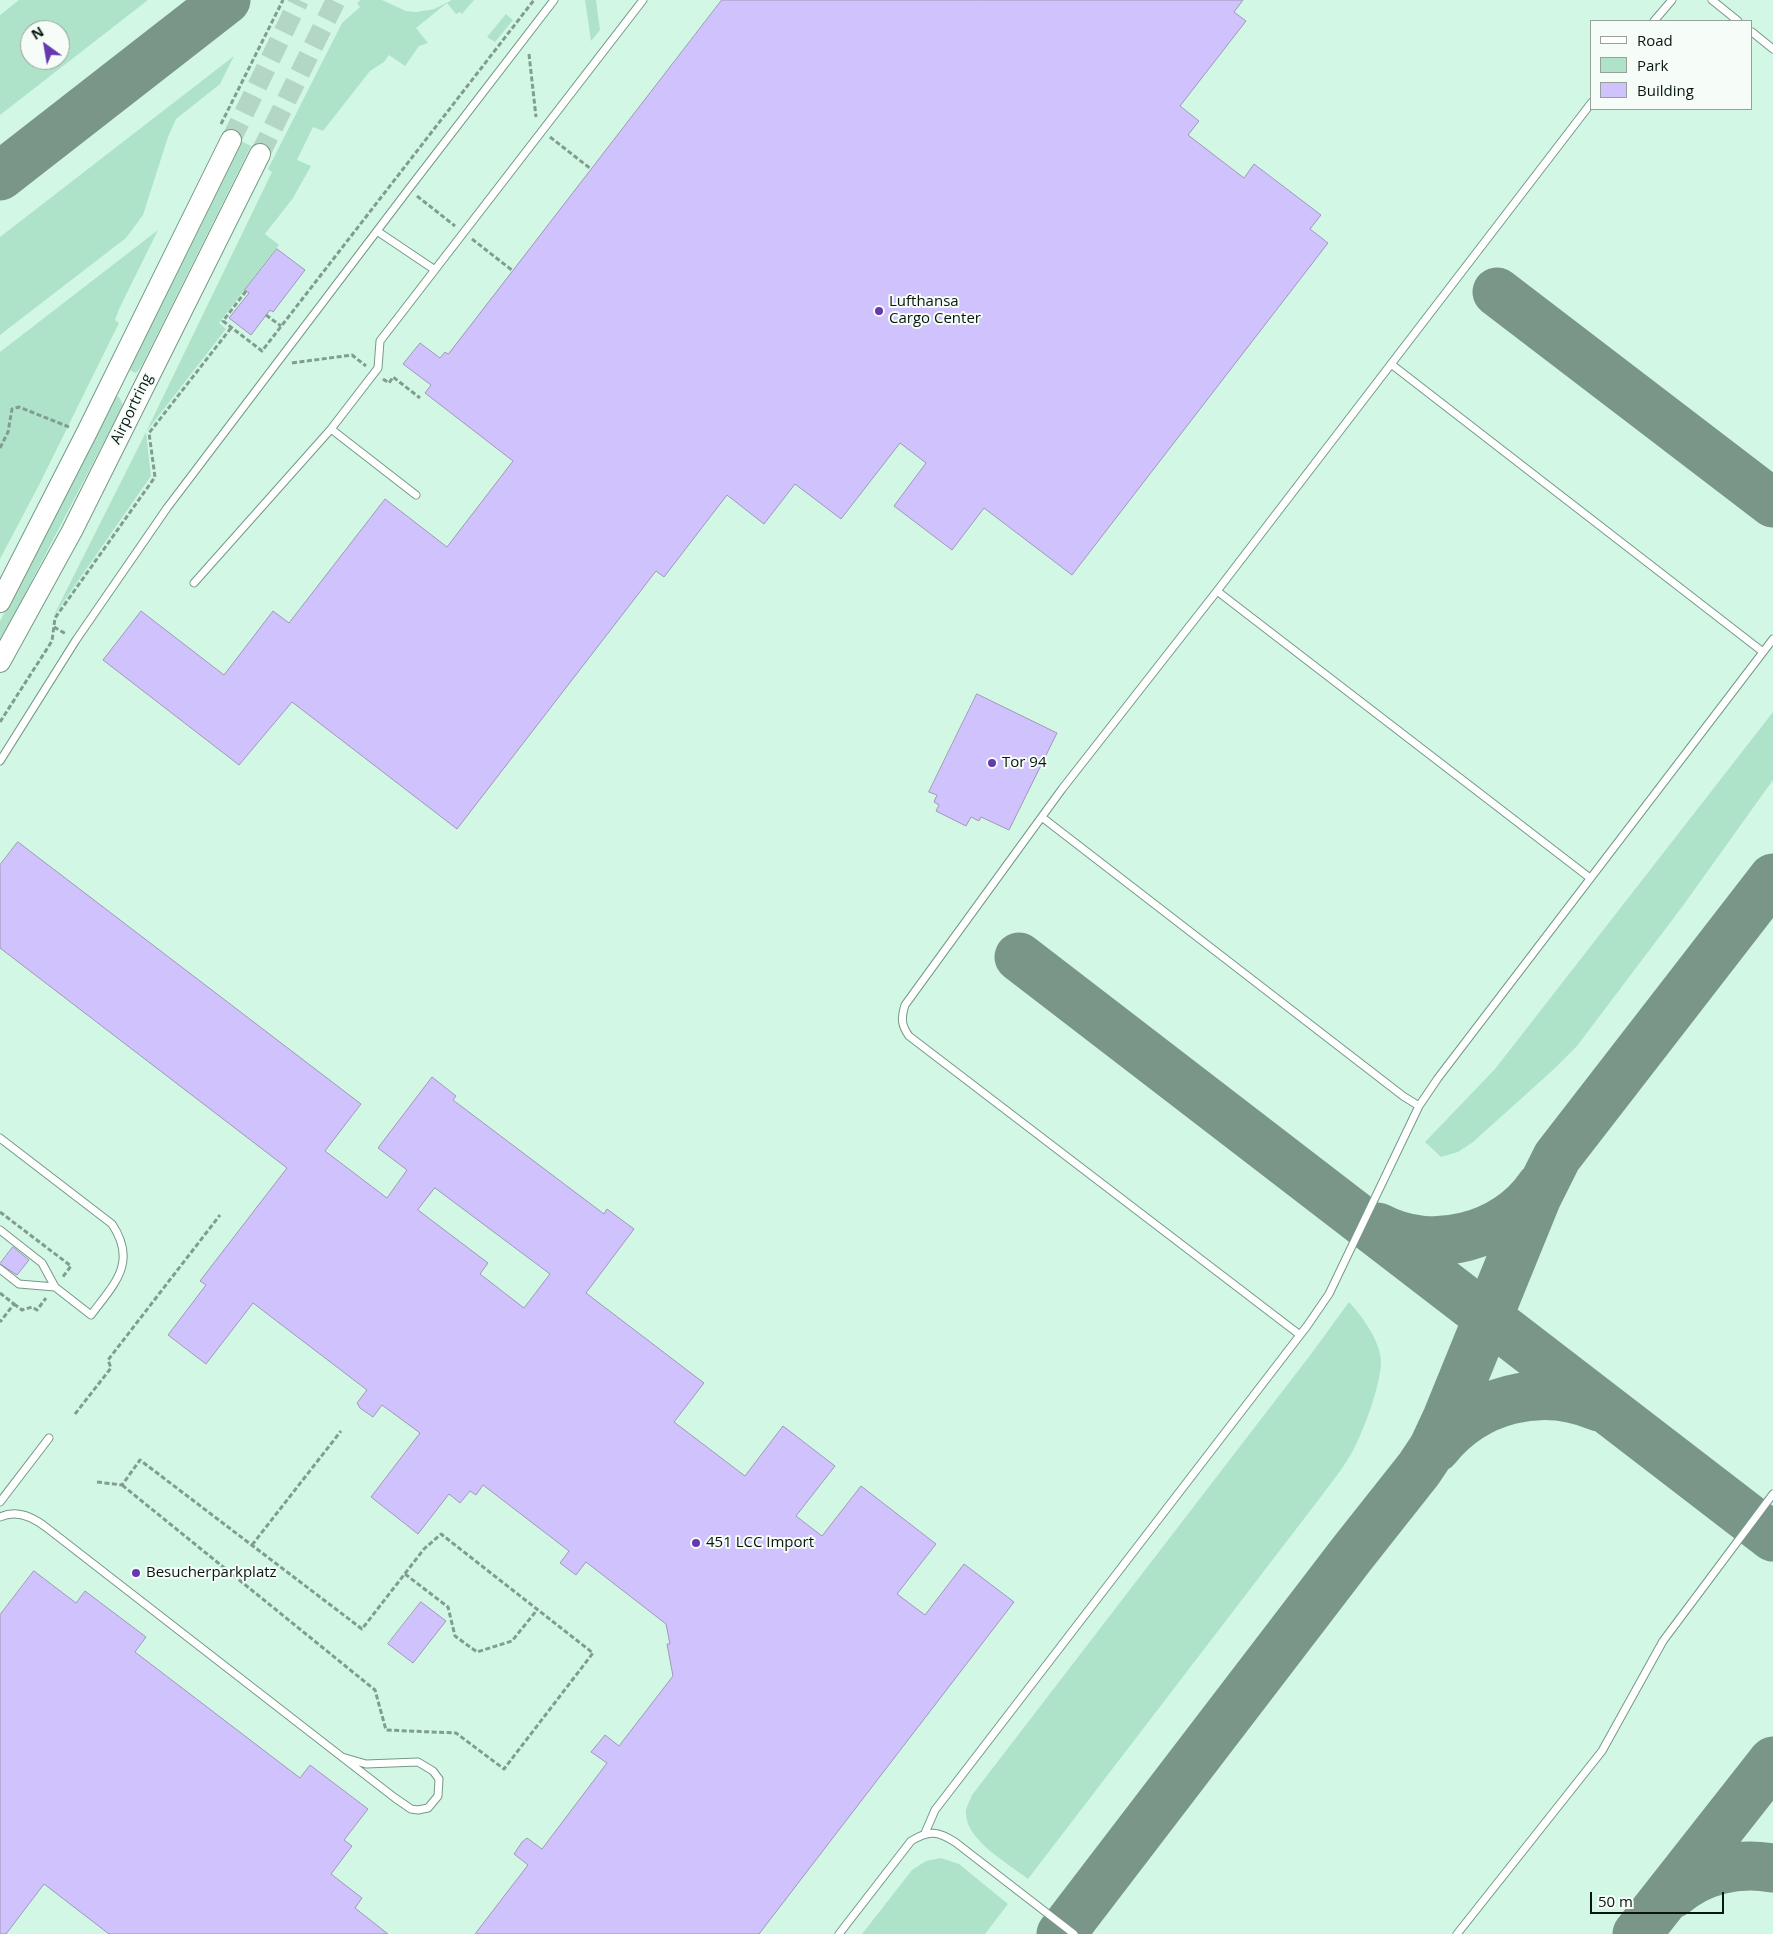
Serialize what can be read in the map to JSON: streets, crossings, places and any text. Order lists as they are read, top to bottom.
{
  "streets": {
    "street": ["Airportring"]
  },
  "places": [
    "Lufthansa Cargo Center",
    "Tor 94",
    "451 LCC Import",
    "Besucherparkplatz"
  ],
  "legend": ["Road", "Park", "Building"],
  "scale_bar": "50 m",
  "north": "top left"
}
